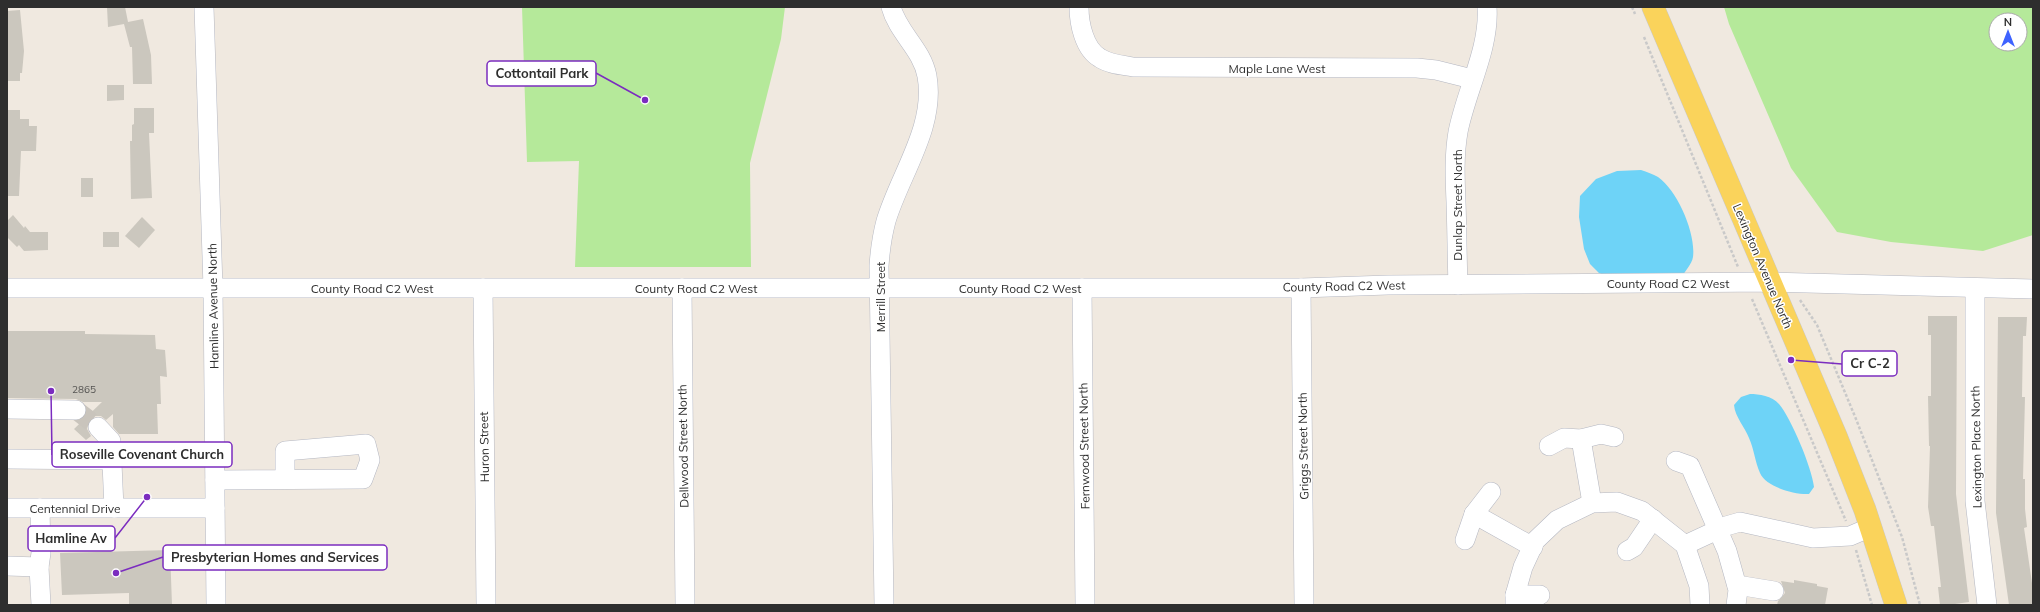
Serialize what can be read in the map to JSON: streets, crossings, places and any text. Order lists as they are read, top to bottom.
{
  "streets": {
    "main road": ["Lexington Avenue North"],
    "street": [
      "Maple Lane West",
      "Dunlap Street North",
      "County Road C2 West",
      "Merrill Street",
      "Hamline Avenue North",
      "Dellwood Street North",
      "Fernwood Street North",
      "Griggs Street North",
      "Huron Street",
      "Lexington Place North",
      "Centennial Drive"
    ]
  },
  "crossings": [
    ["Maple Lane West", "Dunlap Street North"],
    ["Dunlap Street North", "County Road C2 West"],
    ["Lexington Avenue North", "County Road C2 West"],
    ["County Road C2 West", "Merrill Street"],
    ["County Road C2 West", "Hamline Avenue North"],
    ["County Road C2 West", "Dellwood Street North"],
    ["County Road C2 West", "Fernwood Street North"],
    ["County Road C2 West", "Griggs Street North"],
    ["County Road C2 West", "Huron Street"],
    ["County Road C2 West", "Lexington Place North"],
    ["Hamline Avenue North", "Centennial Drive"]
  ],
  "places": [
    "Cottontail Park",
    "Cr C-2",
    "Roseville Covenant Church",
    "Hamline Av",
    "Presbyterian Homes and Services"
  ],
  "house_numbers": ["2865"],
  "north": "top"
}
